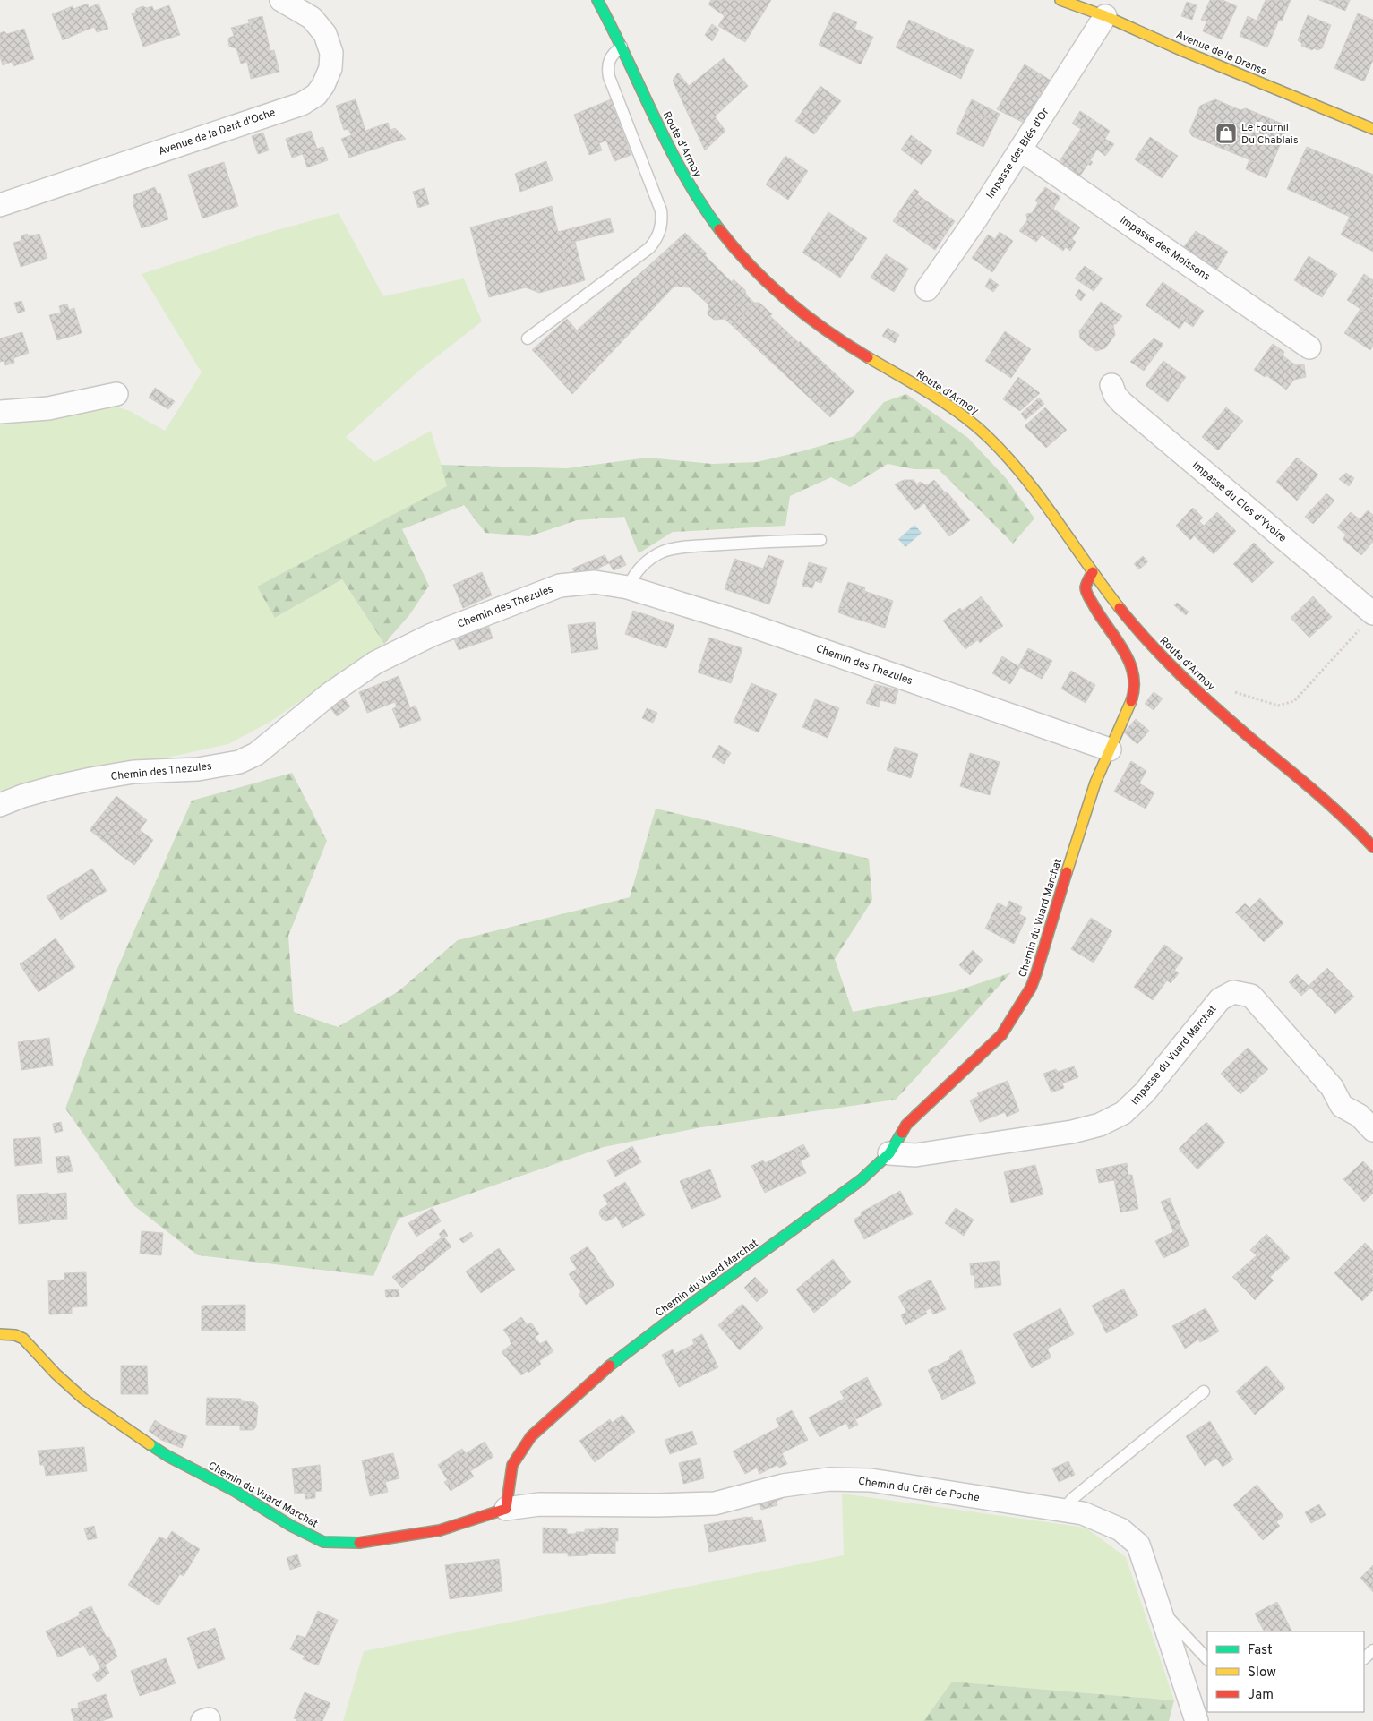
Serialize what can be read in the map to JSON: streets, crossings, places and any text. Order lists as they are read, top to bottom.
{
  "streets": {
    "street": [
      "Avenue de la Dranse",
      "Avenue de la Dent d'Oche",
      "Route d'Armoy",
      "Impasse des Blés d'Or",
      "Impasse des Moissons",
      "Impasse du Clos d'Yvoire",
      "Chemin des Thezules",
      "Chemin du Vuard Marchat",
      "Impasse du Vuard Marchat",
      "Chemin du Crêt de Poche"
    ]
  },
  "crossings": [
    ["Avenue de la Dranse", "Impasse des Blés d'Or"],
    ["Route d'Armoy", "Chemin du Vuard Marchat"],
    ["Impasse des Blés d'Or", "Impasse des Moissons"],
    ["Chemin des Thezules", "Chemin du Vuard Marchat"],
    ["Chemin du Vuard Marchat", "Impasse du Vuard Marchat"],
    ["Chemin du Vuard Marchat", "Chemin du Crêt de Poche"]
  ],
  "places": {
    "shop": ["Le Fournil Du Chablais"]
  },
  "legend": ["Fast", "Slow", "Jam"]
}
